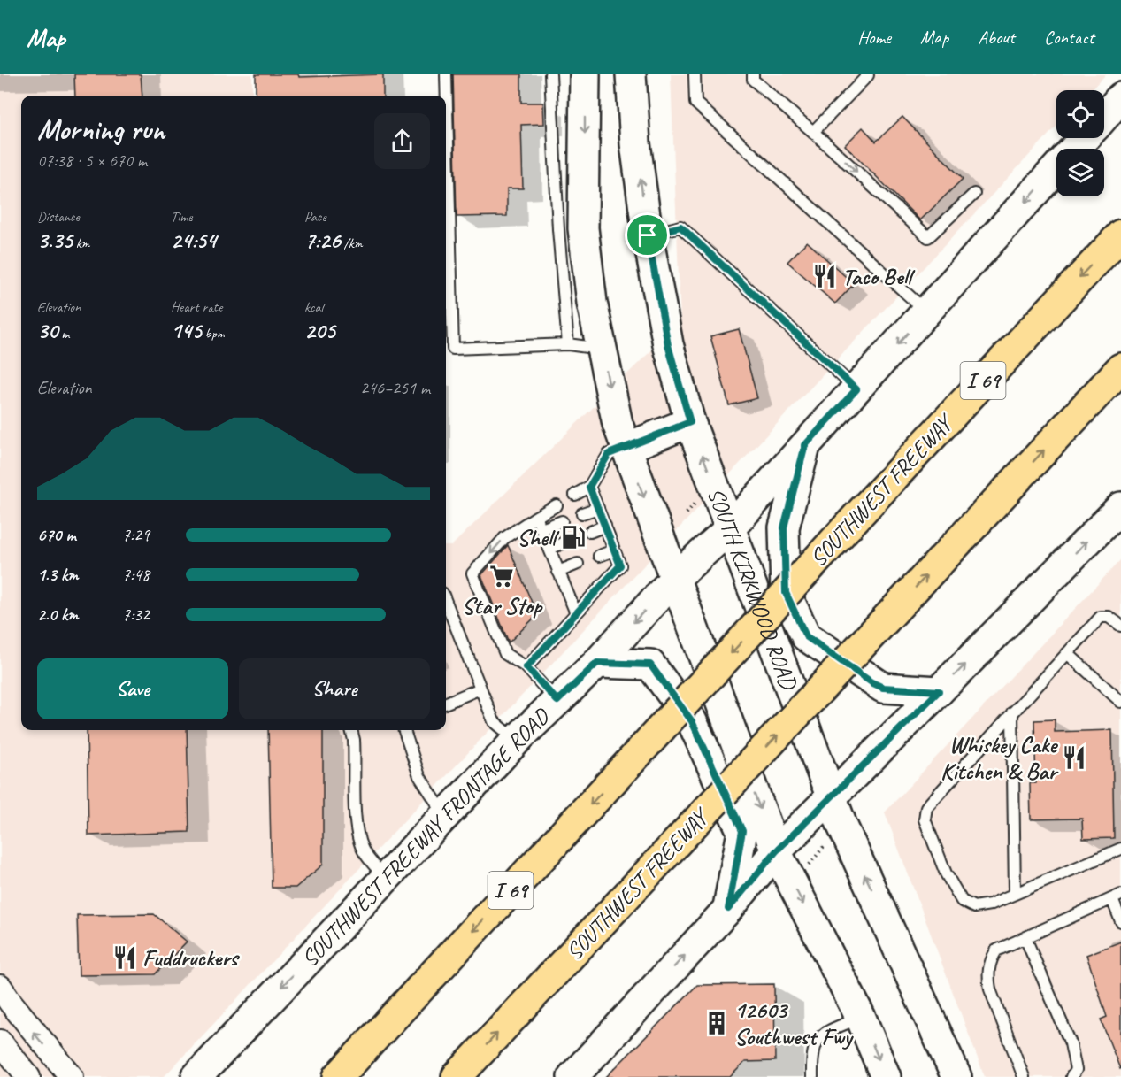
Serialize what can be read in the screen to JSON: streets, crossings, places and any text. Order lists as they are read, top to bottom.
{
  "streets": {
    "highway": ["I 69", "SOUTHWEST FREEWAY"],
    "main road": ["SOUTH KIRKWOOD ROAD", "SOUTHWEST FREEWAY FRONTAGE ROAD"]
  },
  "crossings": [
    ["SOUTH KIRKWOOD ROAD", "SOUTHWEST FREEWAY FRONTAGE ROAD"]
  ],
  "one_way": ["SOUTHWEST FREEWAY FRONTAGE ROAD"],
  "places": {
    "restaurant": ["Taco Bell", "Whiskey Cake Kitchen & Bar", "Fuddruckers"],
    "fuel station": ["Shell"],
    "supermarket": ["Star Stop"],
    "building": ["12603 Southwest Fwy"]
  },
  "page": {
    "header": "Map",
    "nav": [
      "Home",
      "Map",
      "About",
      "Contact"
    ],
    "heading": ["Morning run", "07:38 · 5 × 670 m"],
    "stats": [
      ["Distance", "3.35 km"],
      ["Time", "24:54"],
      ["Pace", "7:26 /km"],
      ["Elevation", "30 m"],
      ["Heart rate", "145 bpm"],
      ["kcal", "205"]
    ],
    "chart": ["Elevation", "246–251 m"],
    "list": [
      {
        "name": "670 m",
        "note": "7:29"
      },
      {
        "name": "1.3 km",
        "note": "7:48"
      },
      {
        "name": "2.0 km",
        "note": "7:32"
      }
    ],
    "buttons": ["Save", "Share"]
  }
}
